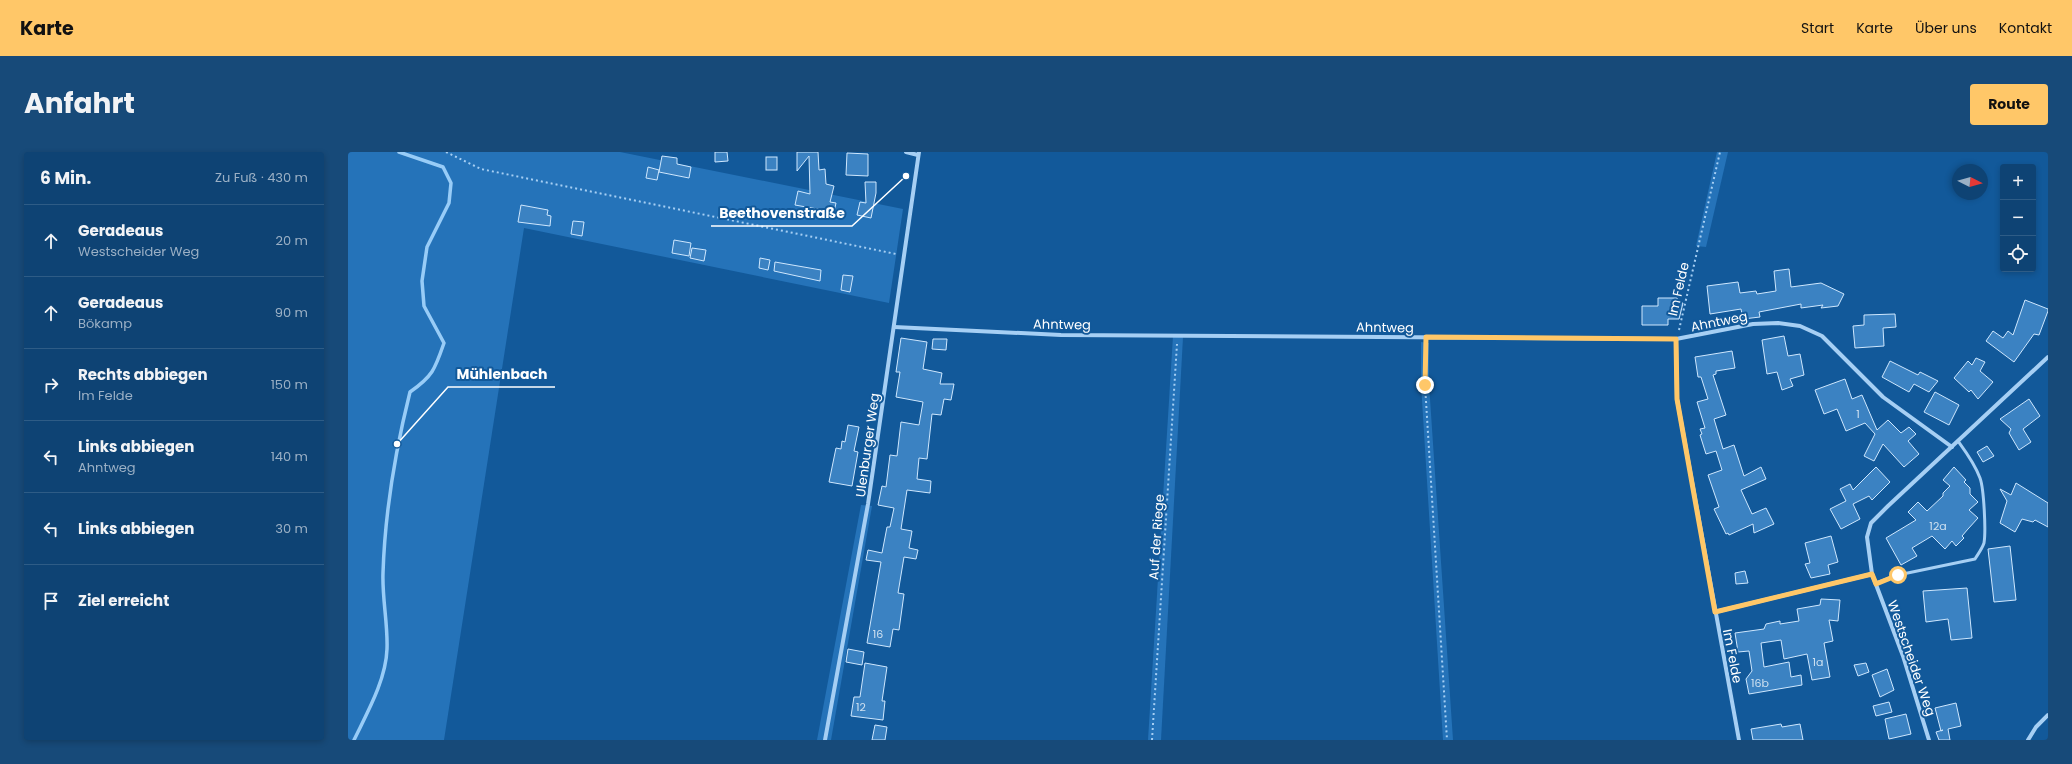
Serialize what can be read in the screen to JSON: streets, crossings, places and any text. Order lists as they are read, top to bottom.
{
  "streets": {
    "street": [
      "Im Felde",
      "Ahntweg",
      "Ulenburger Weg",
      "Westscheider Weg"
    ],
    "path": ["Auf der Riege"]
  },
  "crossings": [
    ["Im Felde", "Ahntweg"],
    ["Ahntweg", "Ulenburger Weg"],
    ["Ahntweg", "Auf der Riege"],
    ["Ahntweg", "Westscheider Weg"]
  ],
  "places": ["Beethovenstraße", "Mühlenbach"],
  "house_numbers": [
    "1",
    "12a",
    "16",
    "1a",
    "16b",
    "12"
  ],
  "north": "right",
  "page": {
    "header": "Karte",
    "nav": [
      "Start",
      "Karte",
      "Über uns",
      "Kontakt"
    ],
    "title": "Anfahrt",
    "buttons": "Route",
    "heading": ["6 Min.", "Zu Fuß · 430 m"],
    "map_buttons": ["+", "−"],
    "list": [
      ["Geradeaus", "Westscheider Weg", "20 m"],
      ["Geradeaus", "Bökamp", "90 m"],
      ["Rechts abbiegen", "Im Felde", "150 m"],
      ["Links abbiegen", "Ahntweg", "140 m"],
      ["Links abbiegen", "30 m"],
      "Ziel erreicht"
    ]
  }
}
